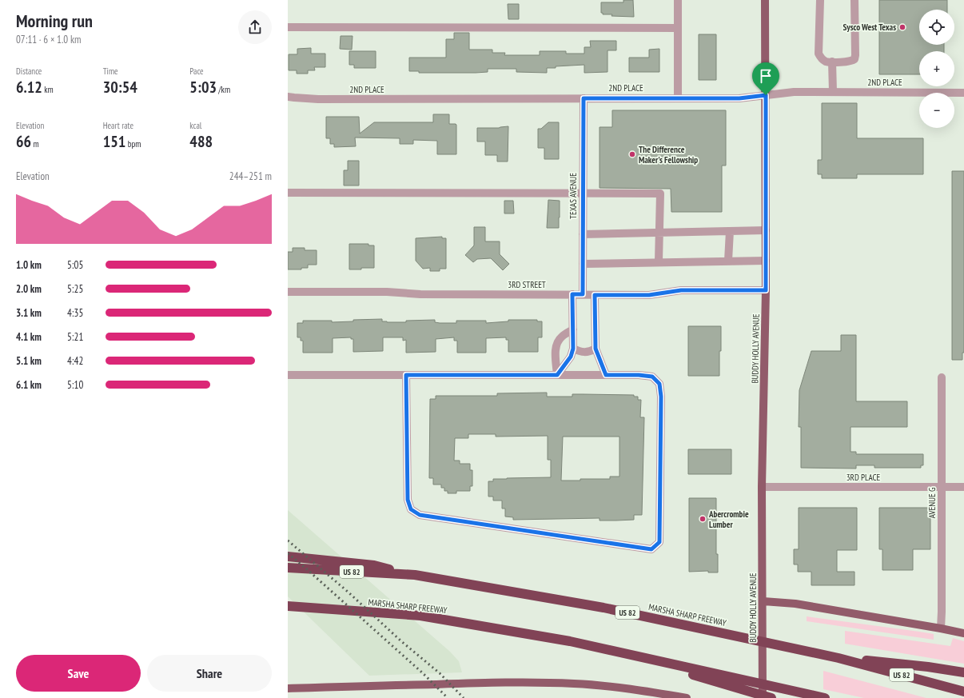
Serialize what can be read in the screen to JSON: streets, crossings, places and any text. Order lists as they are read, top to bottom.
{
  "streets": {
    "highway": ["US 82", "MARSHA SHARP FREEWAY"],
    "main road": ["BUDDY HOLLY AVENUE"],
    "street": [
      "2ND PLACE",
      "TEXAS AVENUE",
      "3RD STREET",
      "3RD PLACE",
      "AVENUE G"
    ]
  },
  "crossings": [
    ["2ND PLACE", "TEXAS AVENUE"],
    ["2ND PLACE", "BUDDY HOLLY AVENUE"],
    ["TEXAS AVENUE", "3RD STREET"],
    ["3RD STREET", "BUDDY HOLLY AVENUE"],
    ["BUDDY HOLLY AVENUE", "3RD PLACE"],
    ["3RD PLACE", "AVENUE G"]
  ],
  "places": ["Sysco West Texas", "The Difference Maker's Fellowship", "Abercrombie Lumber"],
  "page": {
    "heading": ["Morning run", "07:11 · 6 × 1.0 km"],
    "map_buttons": ["+", "−"],
    "stats": [
      ["Distance", "6.12 km"],
      ["Time", "30:54"],
      ["Pace", "5:03 /km"],
      ["Elevation", "66 m"],
      ["Heart rate", "151 bpm"],
      ["kcal", "488"]
    ],
    "chart": ["Elevation", "244–251 m"],
    "list": [
      {
        "name": "1.0 km",
        "note": "5:05"
      },
      {
        "name": "2.0 km",
        "note": "5:25"
      },
      {
        "name": "3.1 km",
        "note": "4:35"
      },
      {
        "name": "4.1 km",
        "note": "5:21"
      },
      {
        "name": "5.1 km",
        "note": "4:42"
      },
      {
        "name": "6.1 km",
        "note": "5:10"
      }
    ],
    "buttons": ["Save", "Share"]
  }
}
